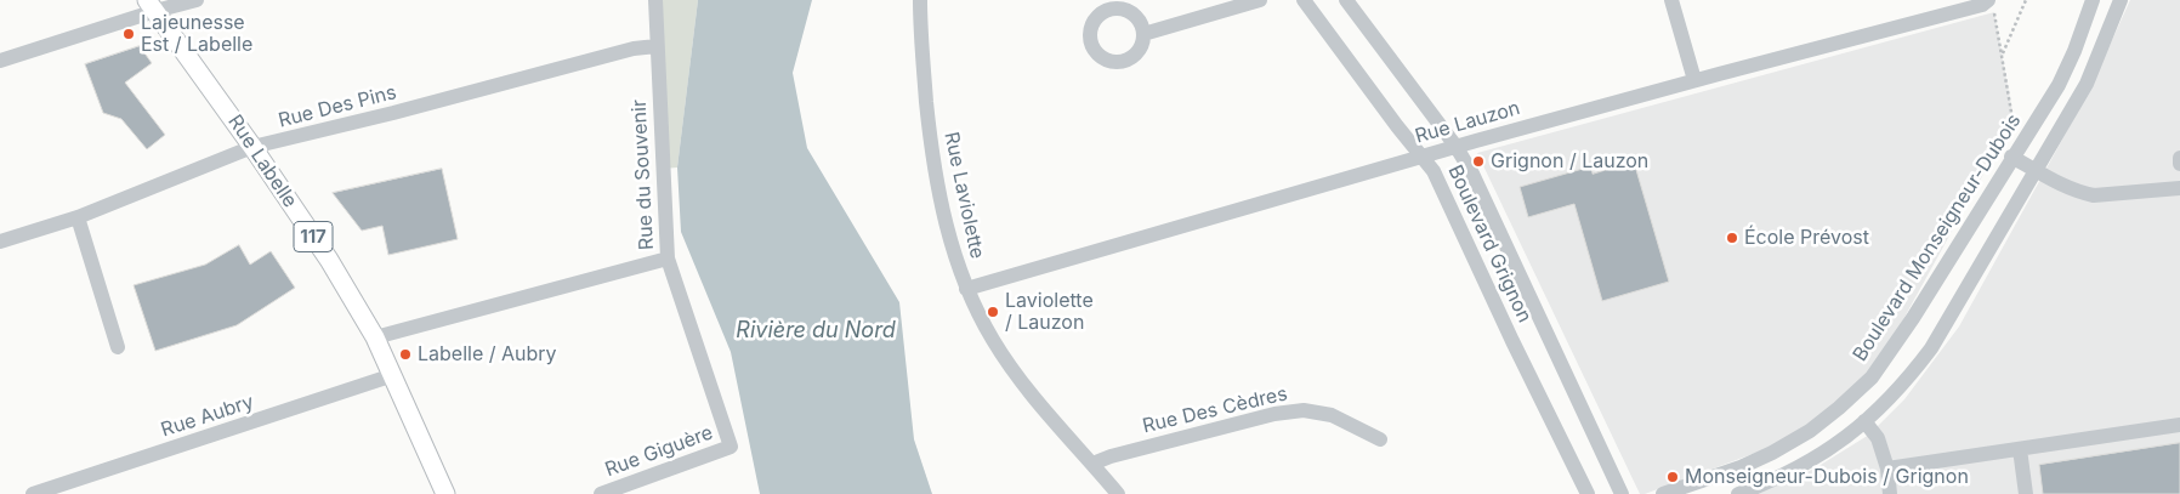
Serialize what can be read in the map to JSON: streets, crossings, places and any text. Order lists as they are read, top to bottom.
{
  "streets": {
    "main road": ["Rue Labelle", "117"],
    "street": [
      "Rue Des Pins",
      "Rue Lauzon",
      "Rue du Souvenir",
      "Rue Laviolette",
      "Boulevard Monseigneur-Dubois",
      "Boulevard Grignon",
      "Rue Des Cèdres",
      "Rue Aubry",
      "Rue Giguère"
    ]
  },
  "crossings": [
    ["Rue Des Pins", "Rue Labelle"],
    ["Rue Des Pins", "Rue du Souvenir"],
    ["Rue Lauzon", "Rue Laviolette"],
    ["Rue Lauzon", "Boulevard Grignon"],
    ["Rue Labelle", "Rue Aubry"],
    ["Rue du Souvenir", "Rue Giguère"],
    ["Rue Laviolette", "Rue Des Cèdres"]
  ],
  "water": ["Rivière du Nord"],
  "places": [
    "Lajeunesse Est / Labelle",
    "Grignon / Lauzon",
    "École Prévost",
    "Laviolette / Lauzon",
    "Labelle / Aubry",
    "Monseigneur-Dubois / Grignon"
  ]
}
